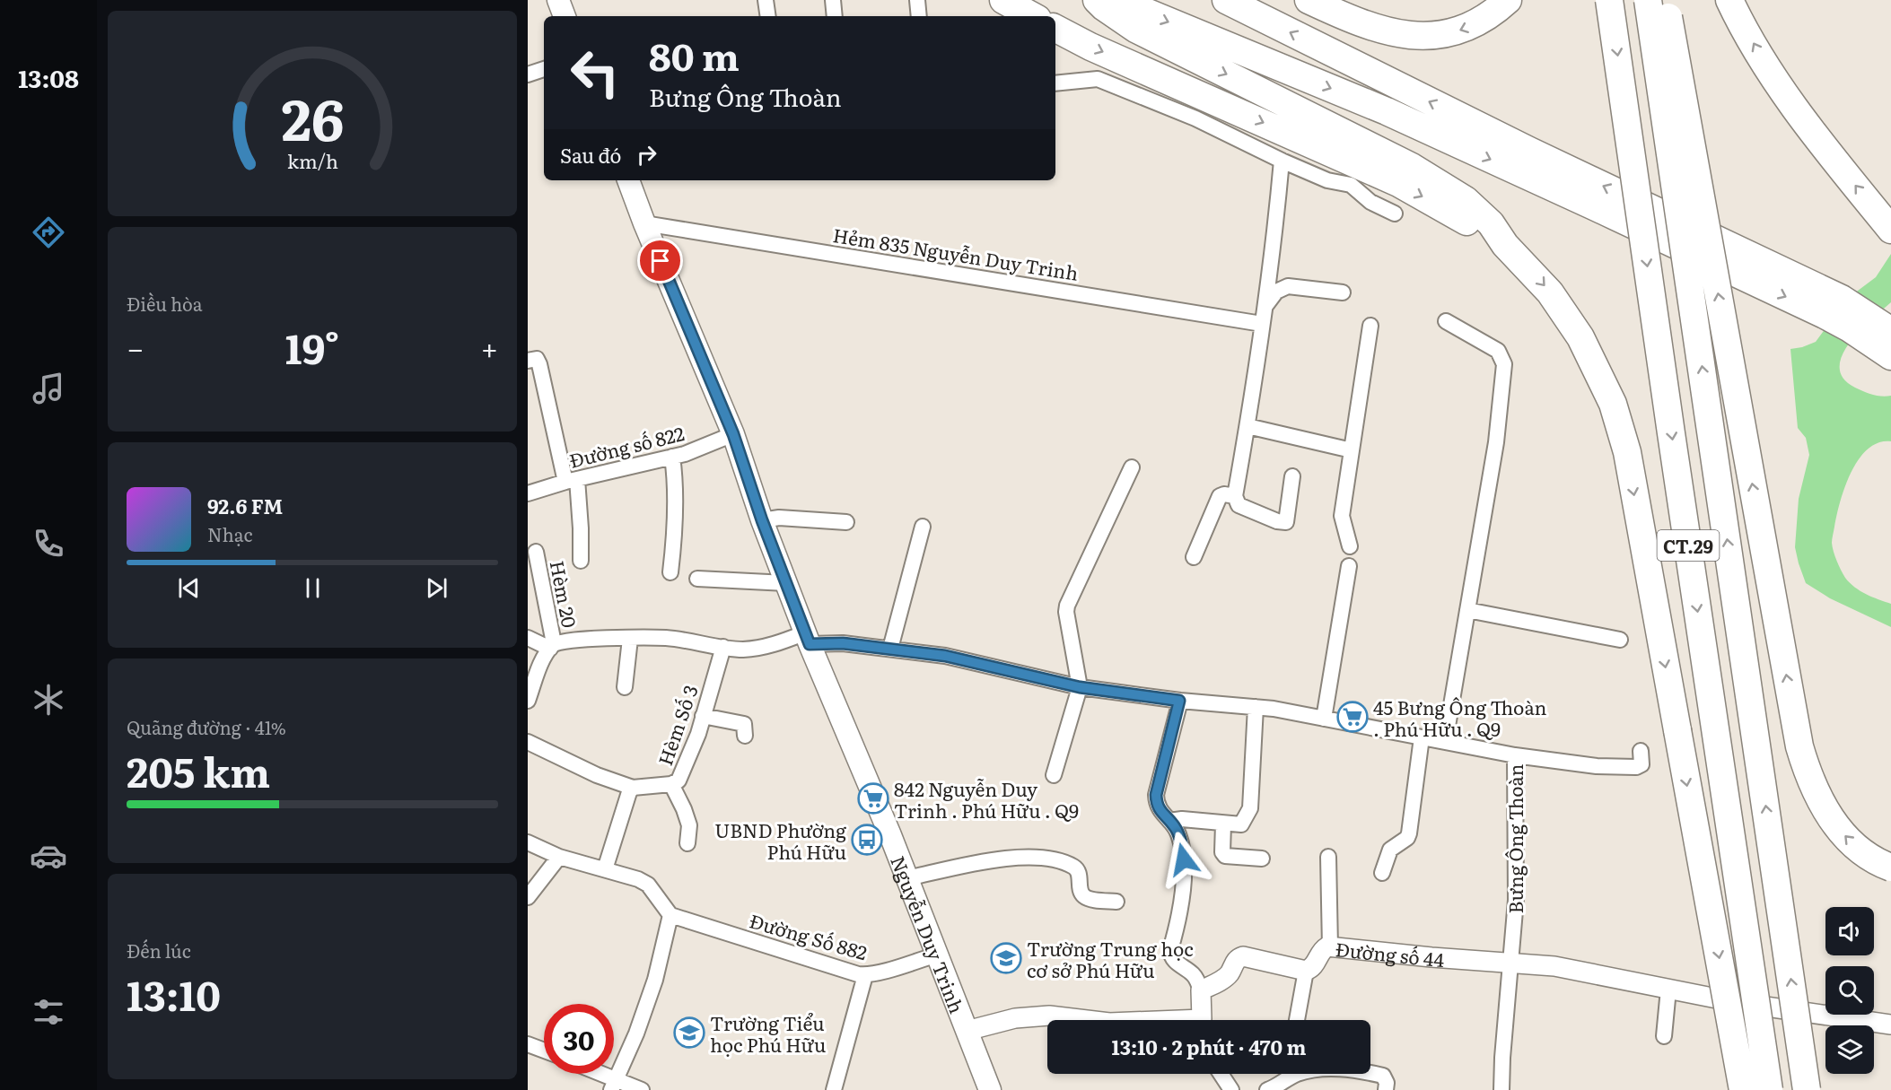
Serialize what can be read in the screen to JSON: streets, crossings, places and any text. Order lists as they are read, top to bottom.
{
  "streets": {
    "highway": ["CT.29"],
    "main road": ["Nguyễn Duy Trinh"],
    "street": [
      "Hẻm 835 Nguyễn Duy Trinh",
      "Đường số 822",
      "Hèm 20",
      "Hèm Số 3",
      "Bưng Ông Thoàn",
      "Đường Số 882",
      "Đường số 44"
    ]
  },
  "crossings": [
    ["Hẻm 835 Nguyễn Duy Trinh", "Nguyễn Duy Trinh"],
    ["Đường số 822", "Nguyễn Duy Trinh"],
    ["Hèm 20", "Bưng Ông Thoàn"],
    ["Hèm Số 3", "Bưng Ông Thoàn"],
    ["Bưng Ông Thoàn", "Nguyễn Duy Trinh"],
    ["Bưng Ông Thoàn", "Đường số 44"],
    ["Nguyễn Duy Trinh", "Đường Số 882"]
  ],
  "places": {
    "supermarket": ["45 Bưng Ông Thoàn . Phú Hữu . Q9", "842 Nguyễn Duy Trinh . Phú Hữu . Q9"],
    "bus stop": ["UBND Phường Phú Hữu"],
    "school or university": ["Trường Trung học cơ sở Phú Hữu", "Trường Tiểu học Phú Hữu"]
  },
  "page": {
    "tabs": "13:08",
    "turn": ["80 m", "Bưng Ông Thoàn"],
    "then": "Sau đó",
    "tile": [
      "Điều hòa",
      ["Quãng đường · 41%", "205 km"],
      ["Đến lúc", "13:10"]
    ],
    "heat": ["−", "19°", "+"],
    "song": ["92.6 FM", "Nhạc"],
    "limit": "30",
    "trip": "13:10 · 2 phút · 470 m",
    "gauge": ["26", "km/h"]
  }
}
